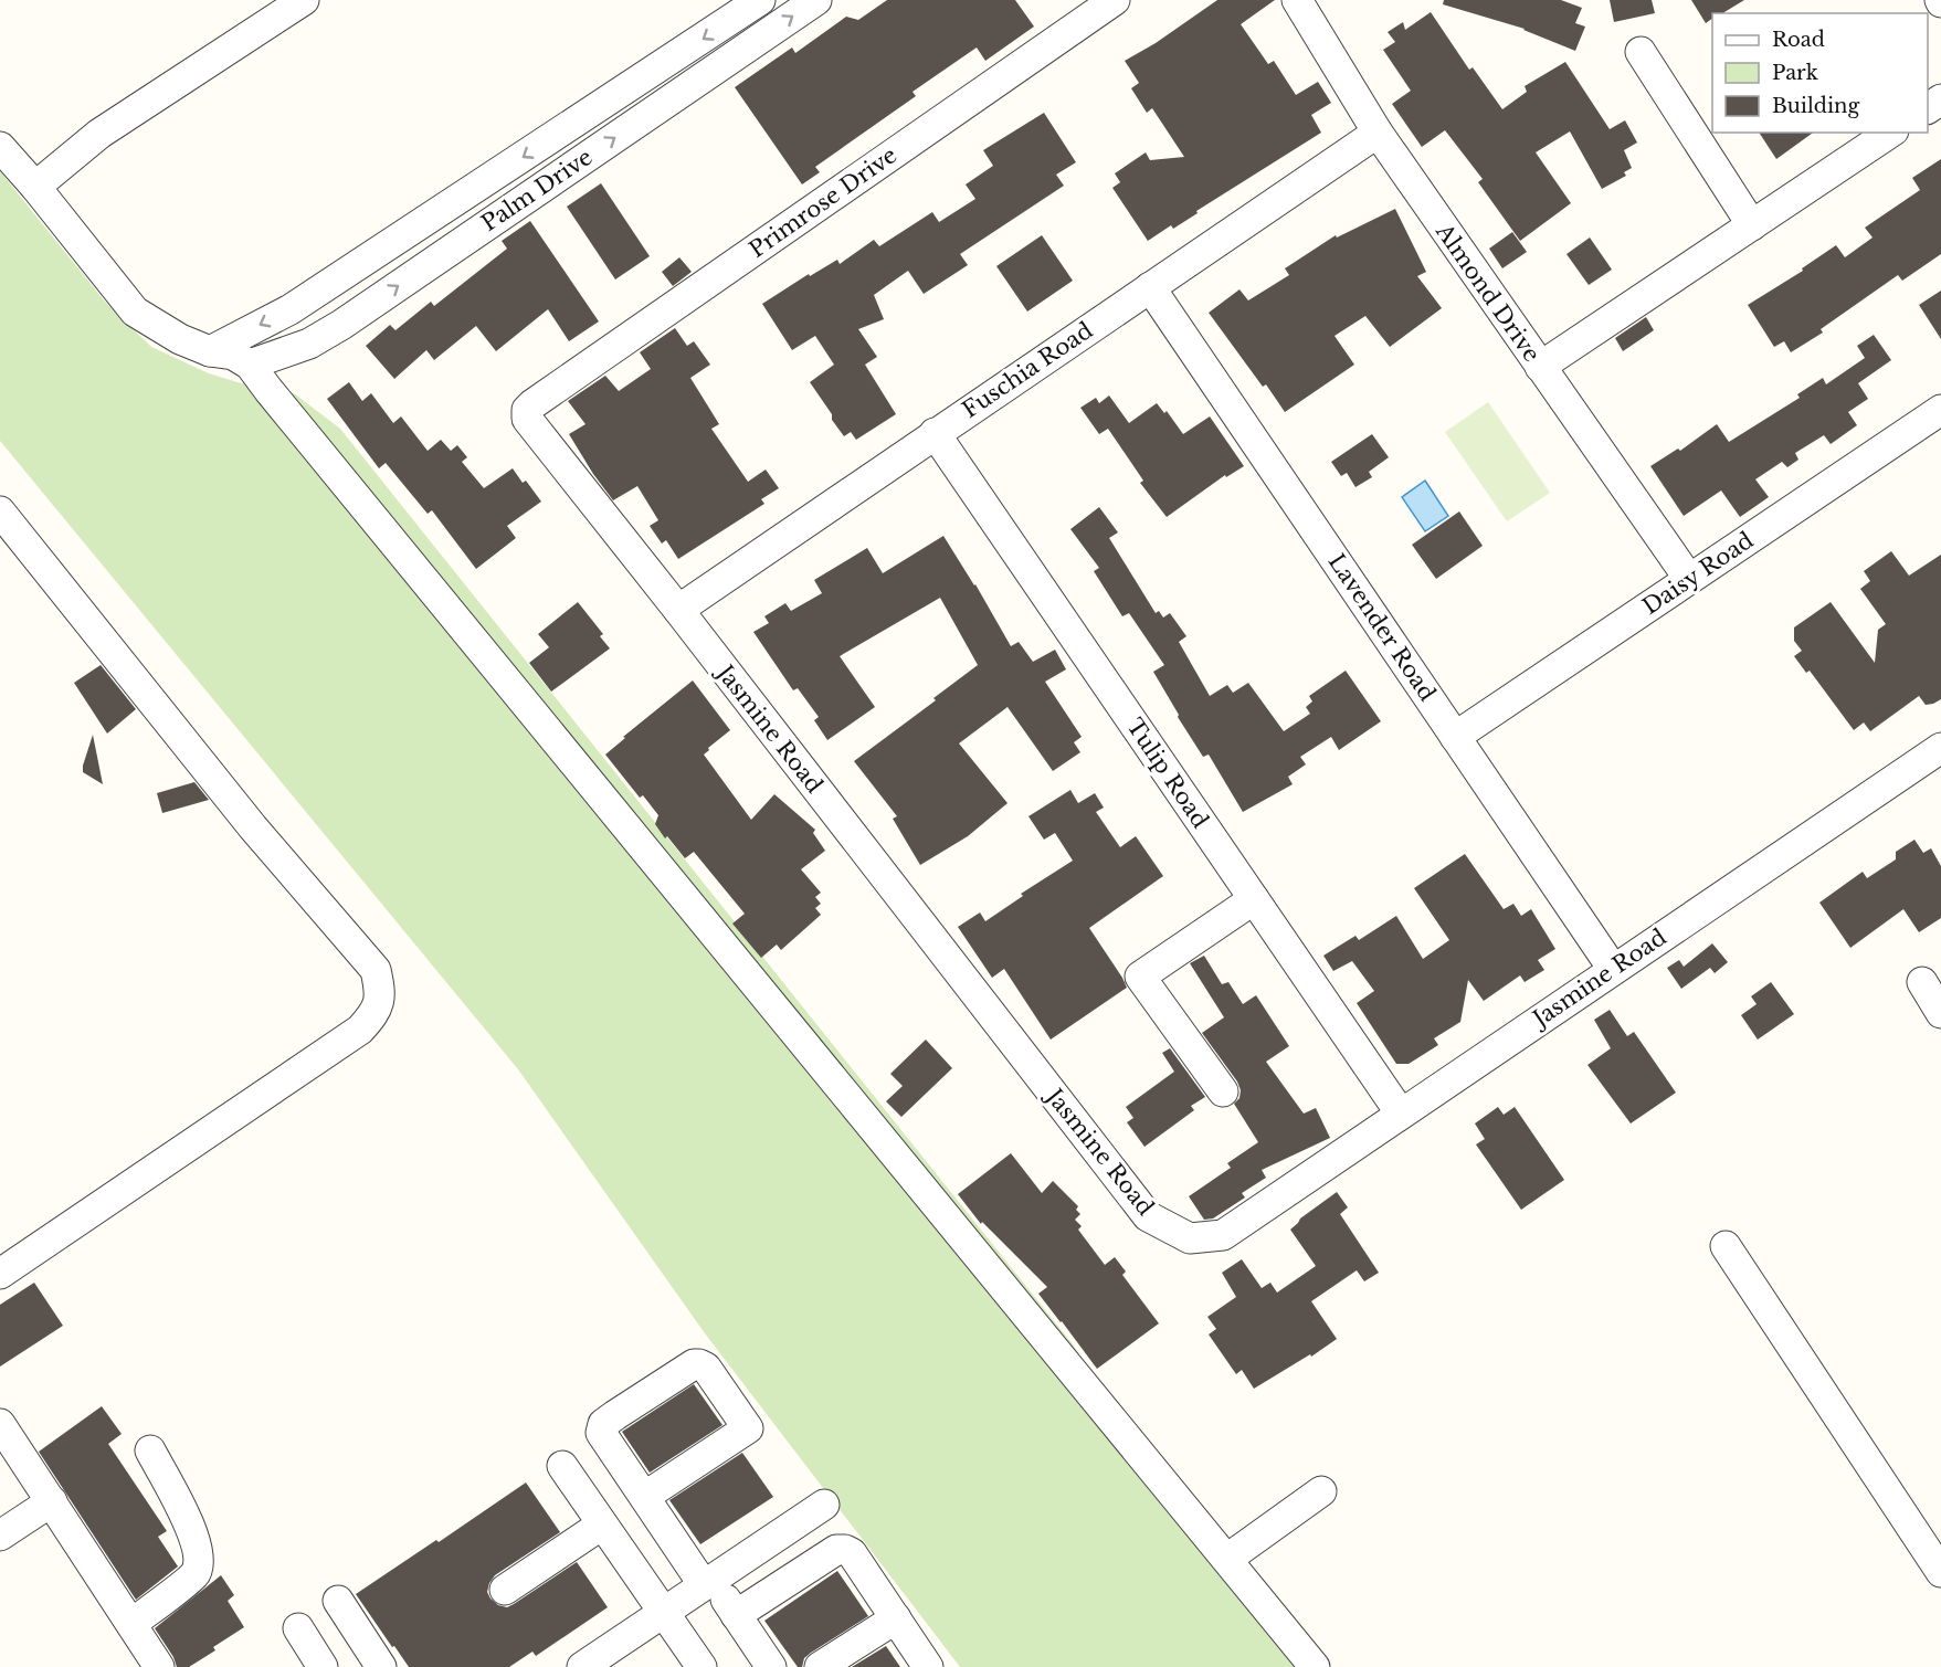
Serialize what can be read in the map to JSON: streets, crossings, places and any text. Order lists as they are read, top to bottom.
{
  "streets": {
    "street": [
      "Palm Drive",
      "Primrose Drive",
      "Almond Drive",
      "Fuschia Road",
      "Daisy Road",
      "Lavender Road",
      "Jasmine Road",
      "Tulip Road"
    ]
  },
  "crossings": [
    ["Primrose Drive", "Jasmine Road"],
    ["Almond Drive", "Fuschia Road"],
    ["Almond Drive", "Daisy Road"],
    ["Fuschia Road", "Lavender Road"],
    ["Fuschia Road", "Jasmine Road"],
    ["Fuschia Road", "Tulip Road"],
    ["Daisy Road", "Lavender Road"],
    ["Lavender Road", "Jasmine Road"],
    ["Jasmine Road", "Tulip Road"]
  ],
  "legend": ["Road", "Park", "Building"]
}
